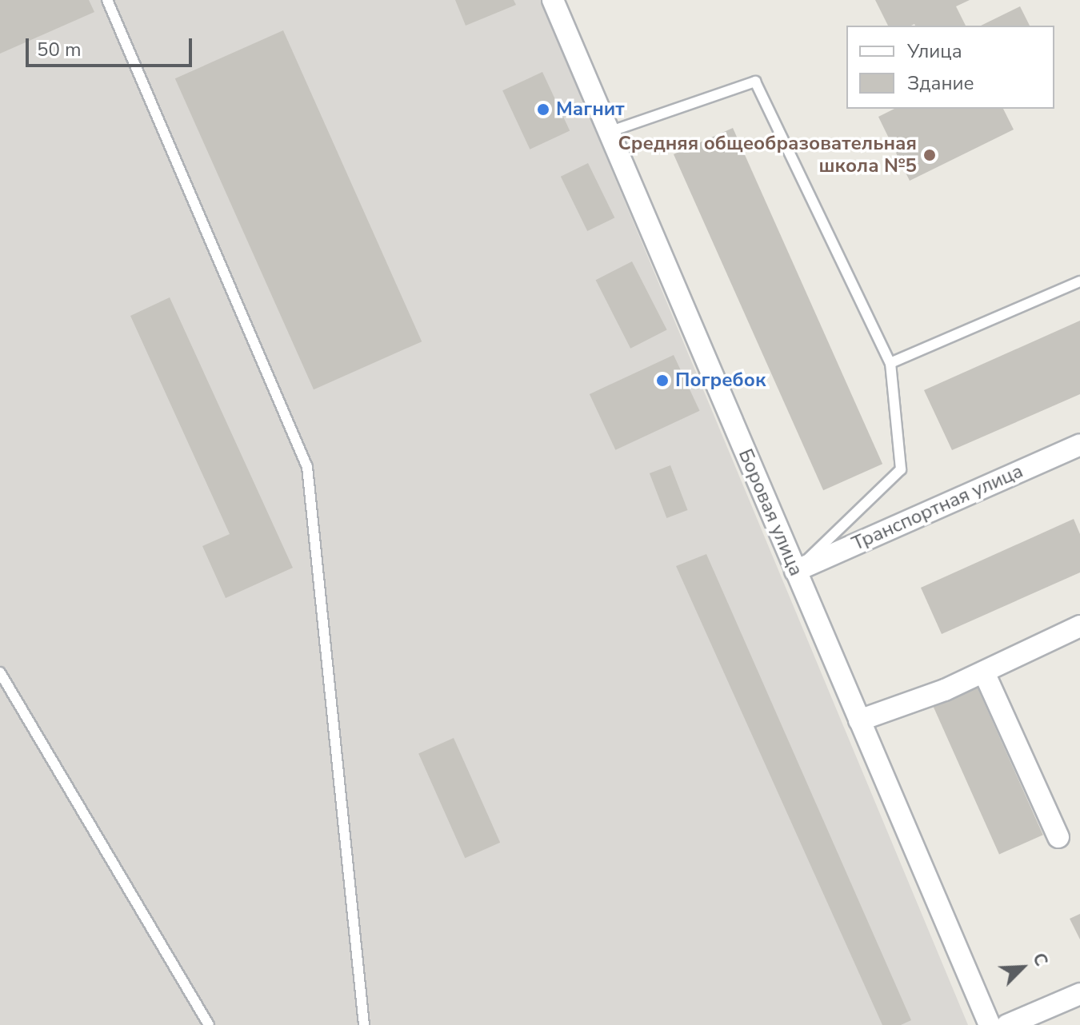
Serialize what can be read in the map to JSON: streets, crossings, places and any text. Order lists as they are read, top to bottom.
{
  "streets": {
    "street": ["Транспортная улица", "Боровая улица"]
  },
  "crossings": [
    ["Транспортная улица", "Боровая улица"]
  ],
  "places": ["Магнит", "Средняя общеобразовательная школа №5", "Погребок"],
  "legend": ["Улица", "Здание"],
  "scale_bar": "50 m",
  "north": "top right"
}
